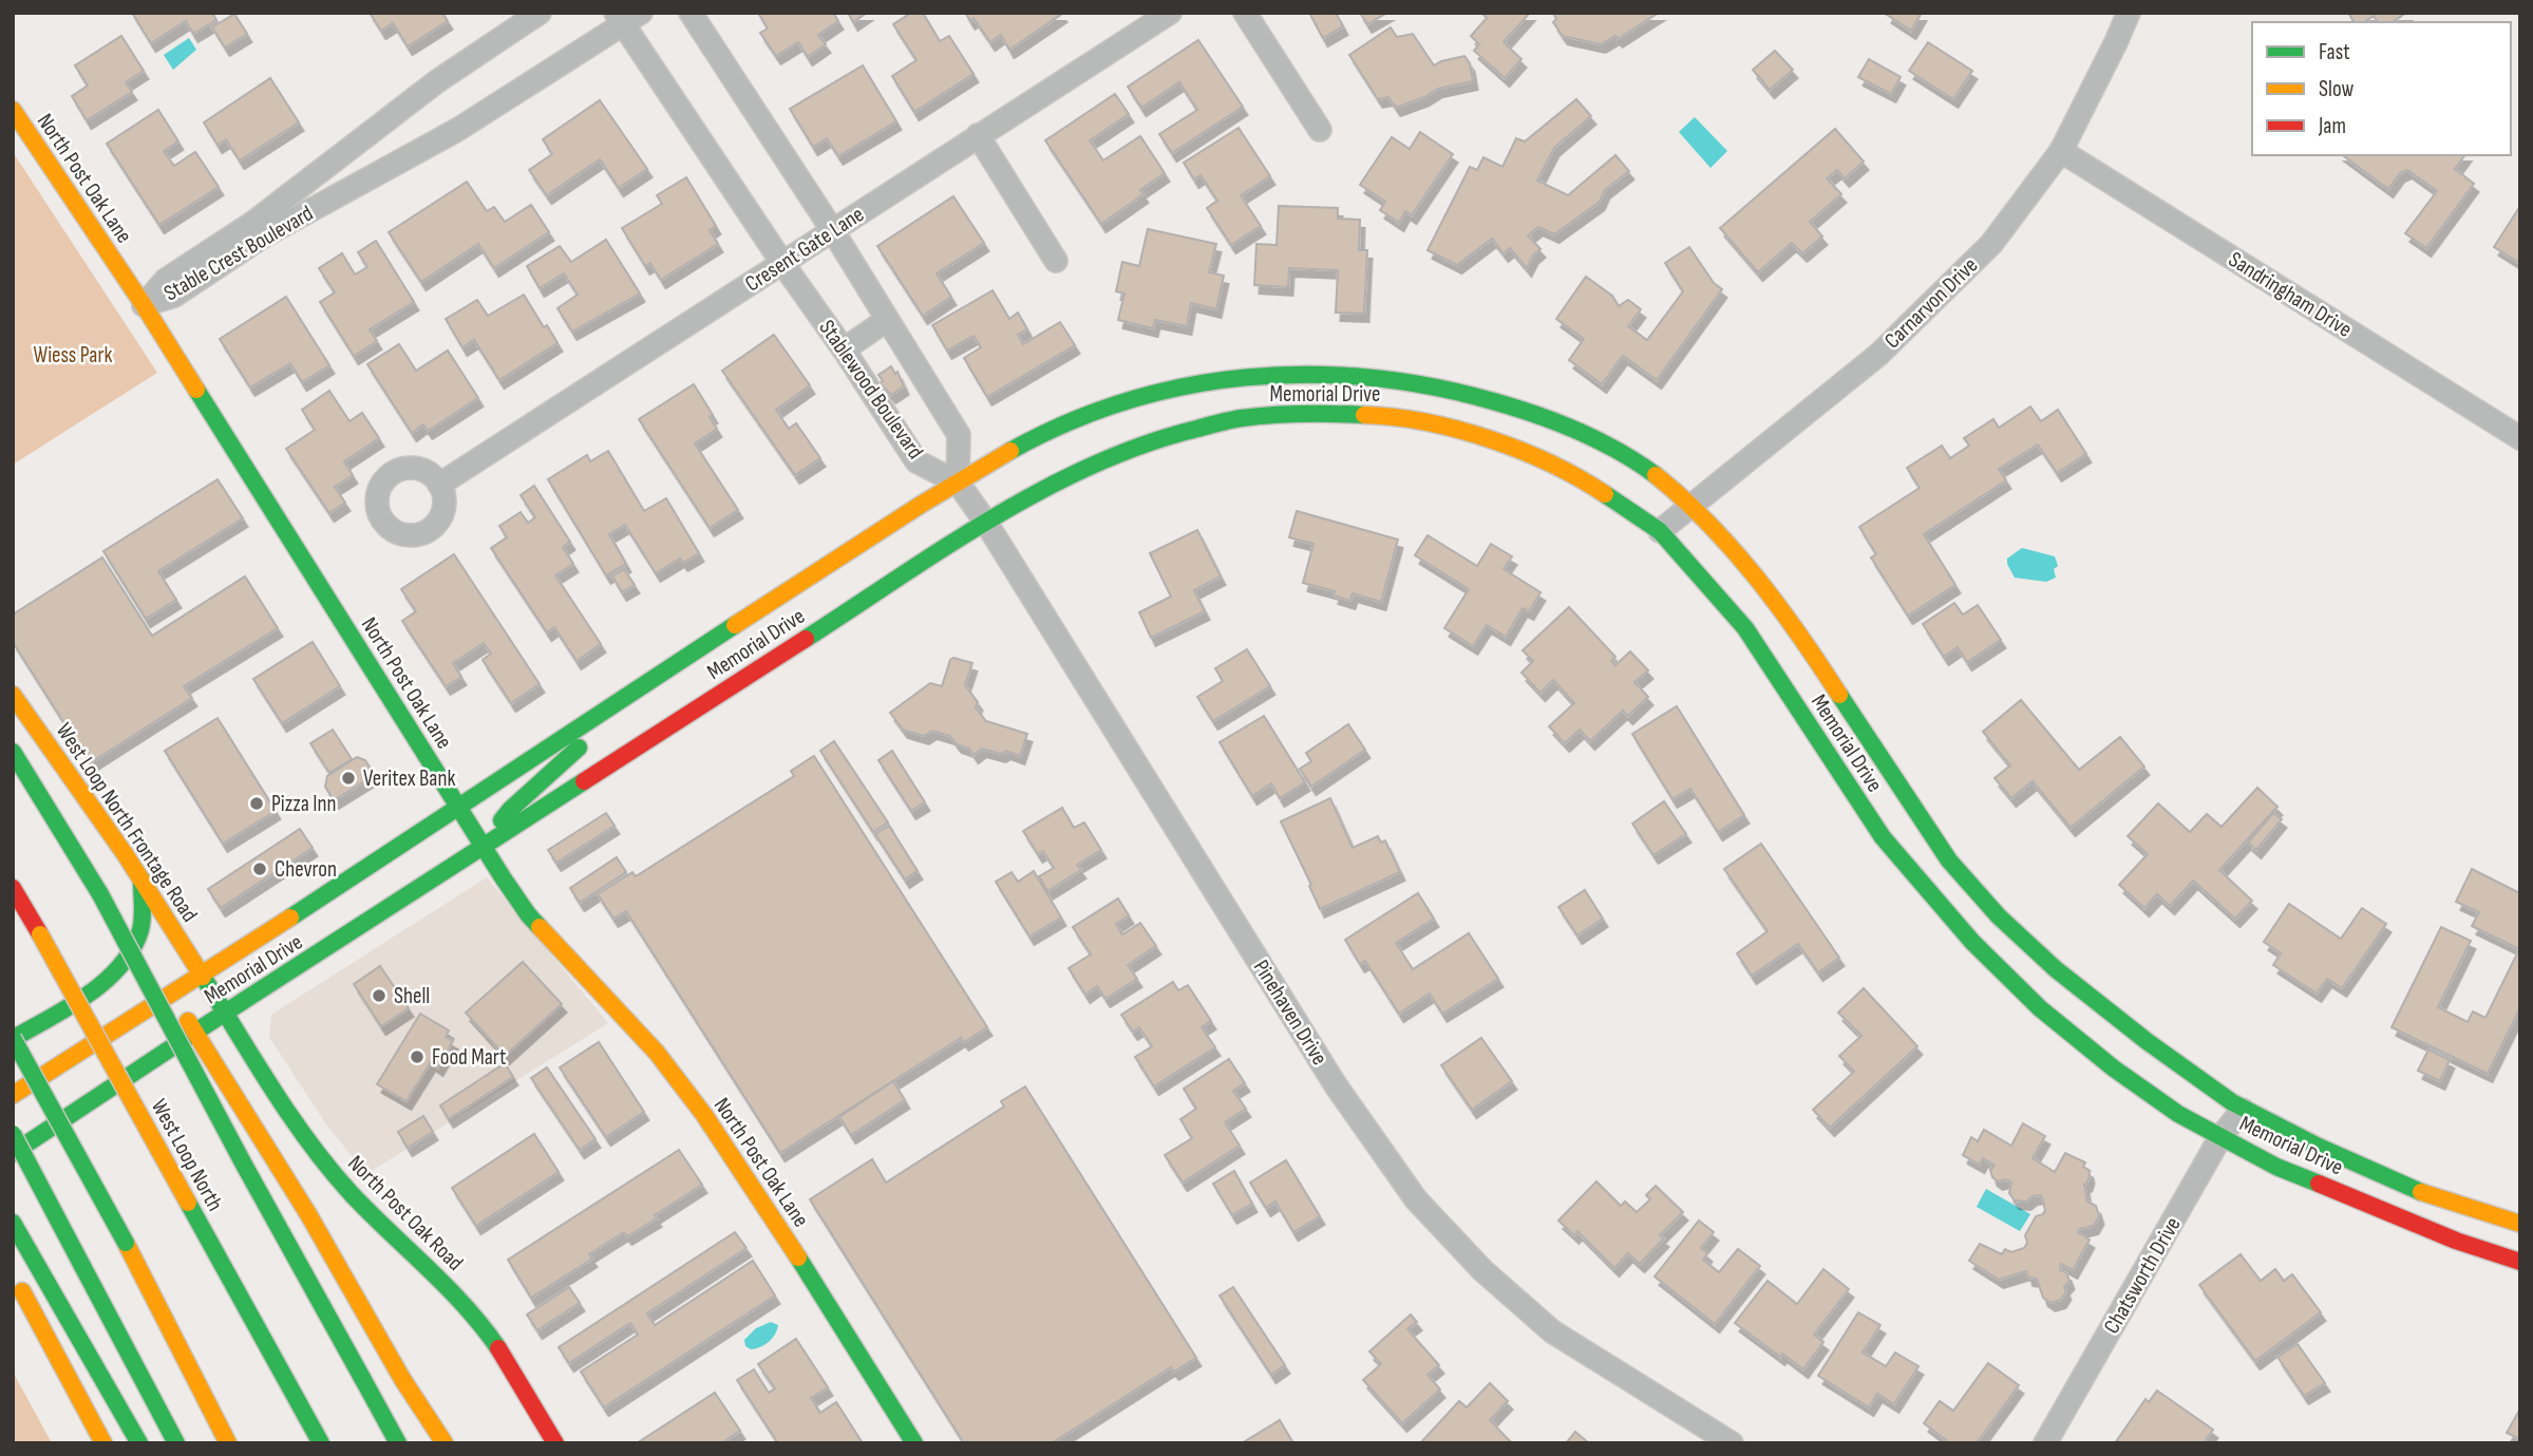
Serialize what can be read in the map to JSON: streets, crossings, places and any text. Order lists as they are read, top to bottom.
{
  "streets": {
    "main road": [
      "North Post Oak Lane",
      "Memorial Drive",
      "West Loop North Frontage Road",
      "West Loop North",
      "North Post Oak Road"
    ],
    "street": [
      "Cresent Gate Lane",
      "Stable Crest Boulevard",
      "Sandringham Drive",
      "Carnarvon Drive",
      "Stablewood Boulevard",
      "Pinehaven Drive",
      "Chatsworth Drive"
    ]
  },
  "crossings": [
    ["North Post Oak Lane", "Stable Crest Boulevard"],
    ["North Post Oak Lane", "Memorial Drive"],
    ["Cresent Gate Lane", "Stablewood Boulevard"],
    ["Stable Crest Boulevard", "Stablewood Boulevard"],
    ["Sandringham Drive", "Carnarvon Drive"],
    ["Carnarvon Drive", "Memorial Drive"],
    ["Stablewood Boulevard", "Memorial Drive"],
    ["Stablewood Boulevard", "Pinehaven Drive"],
    ["Memorial Drive", "West Loop North Frontage Road"],
    ["Memorial Drive", "Pinehaven Drive"],
    ["Memorial Drive", "North Post Oak Road"],
    ["Memorial Drive", "Chatsworth Drive"],
    ["West Loop North Frontage Road", "North Post Oak Road"]
  ],
  "parks": ["Wiess Park"],
  "places": [
    "Veritex Bank",
    "Pizza Inn",
    "Chevron",
    "Shell",
    "Food Mart"
  ],
  "legend": ["Fast", "Slow", "Jam"]
}
